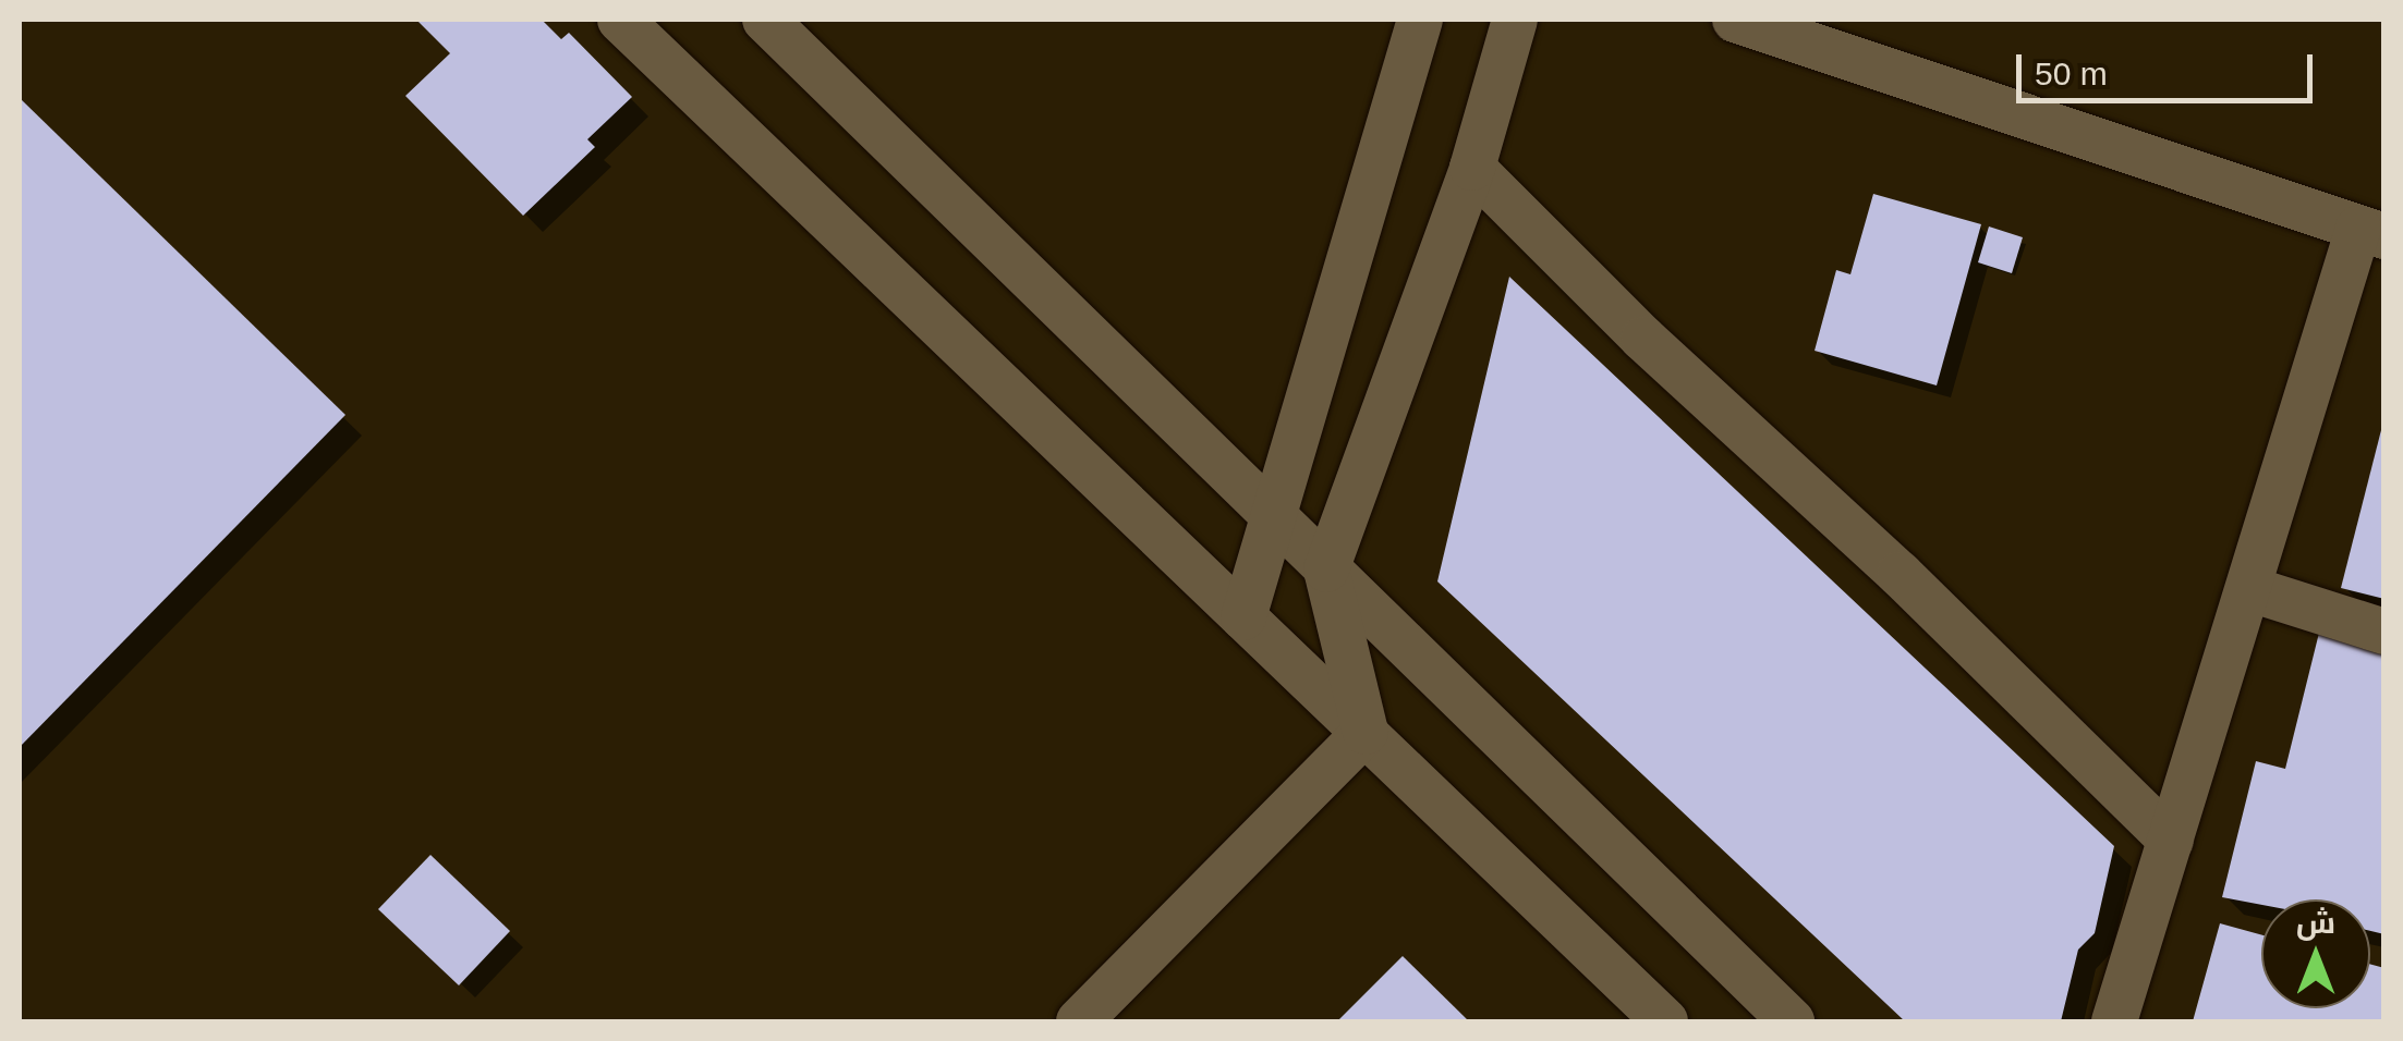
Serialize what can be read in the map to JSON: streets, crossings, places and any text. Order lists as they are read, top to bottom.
{
  "scale_bar": "50 m",
  "north": "top"
}
